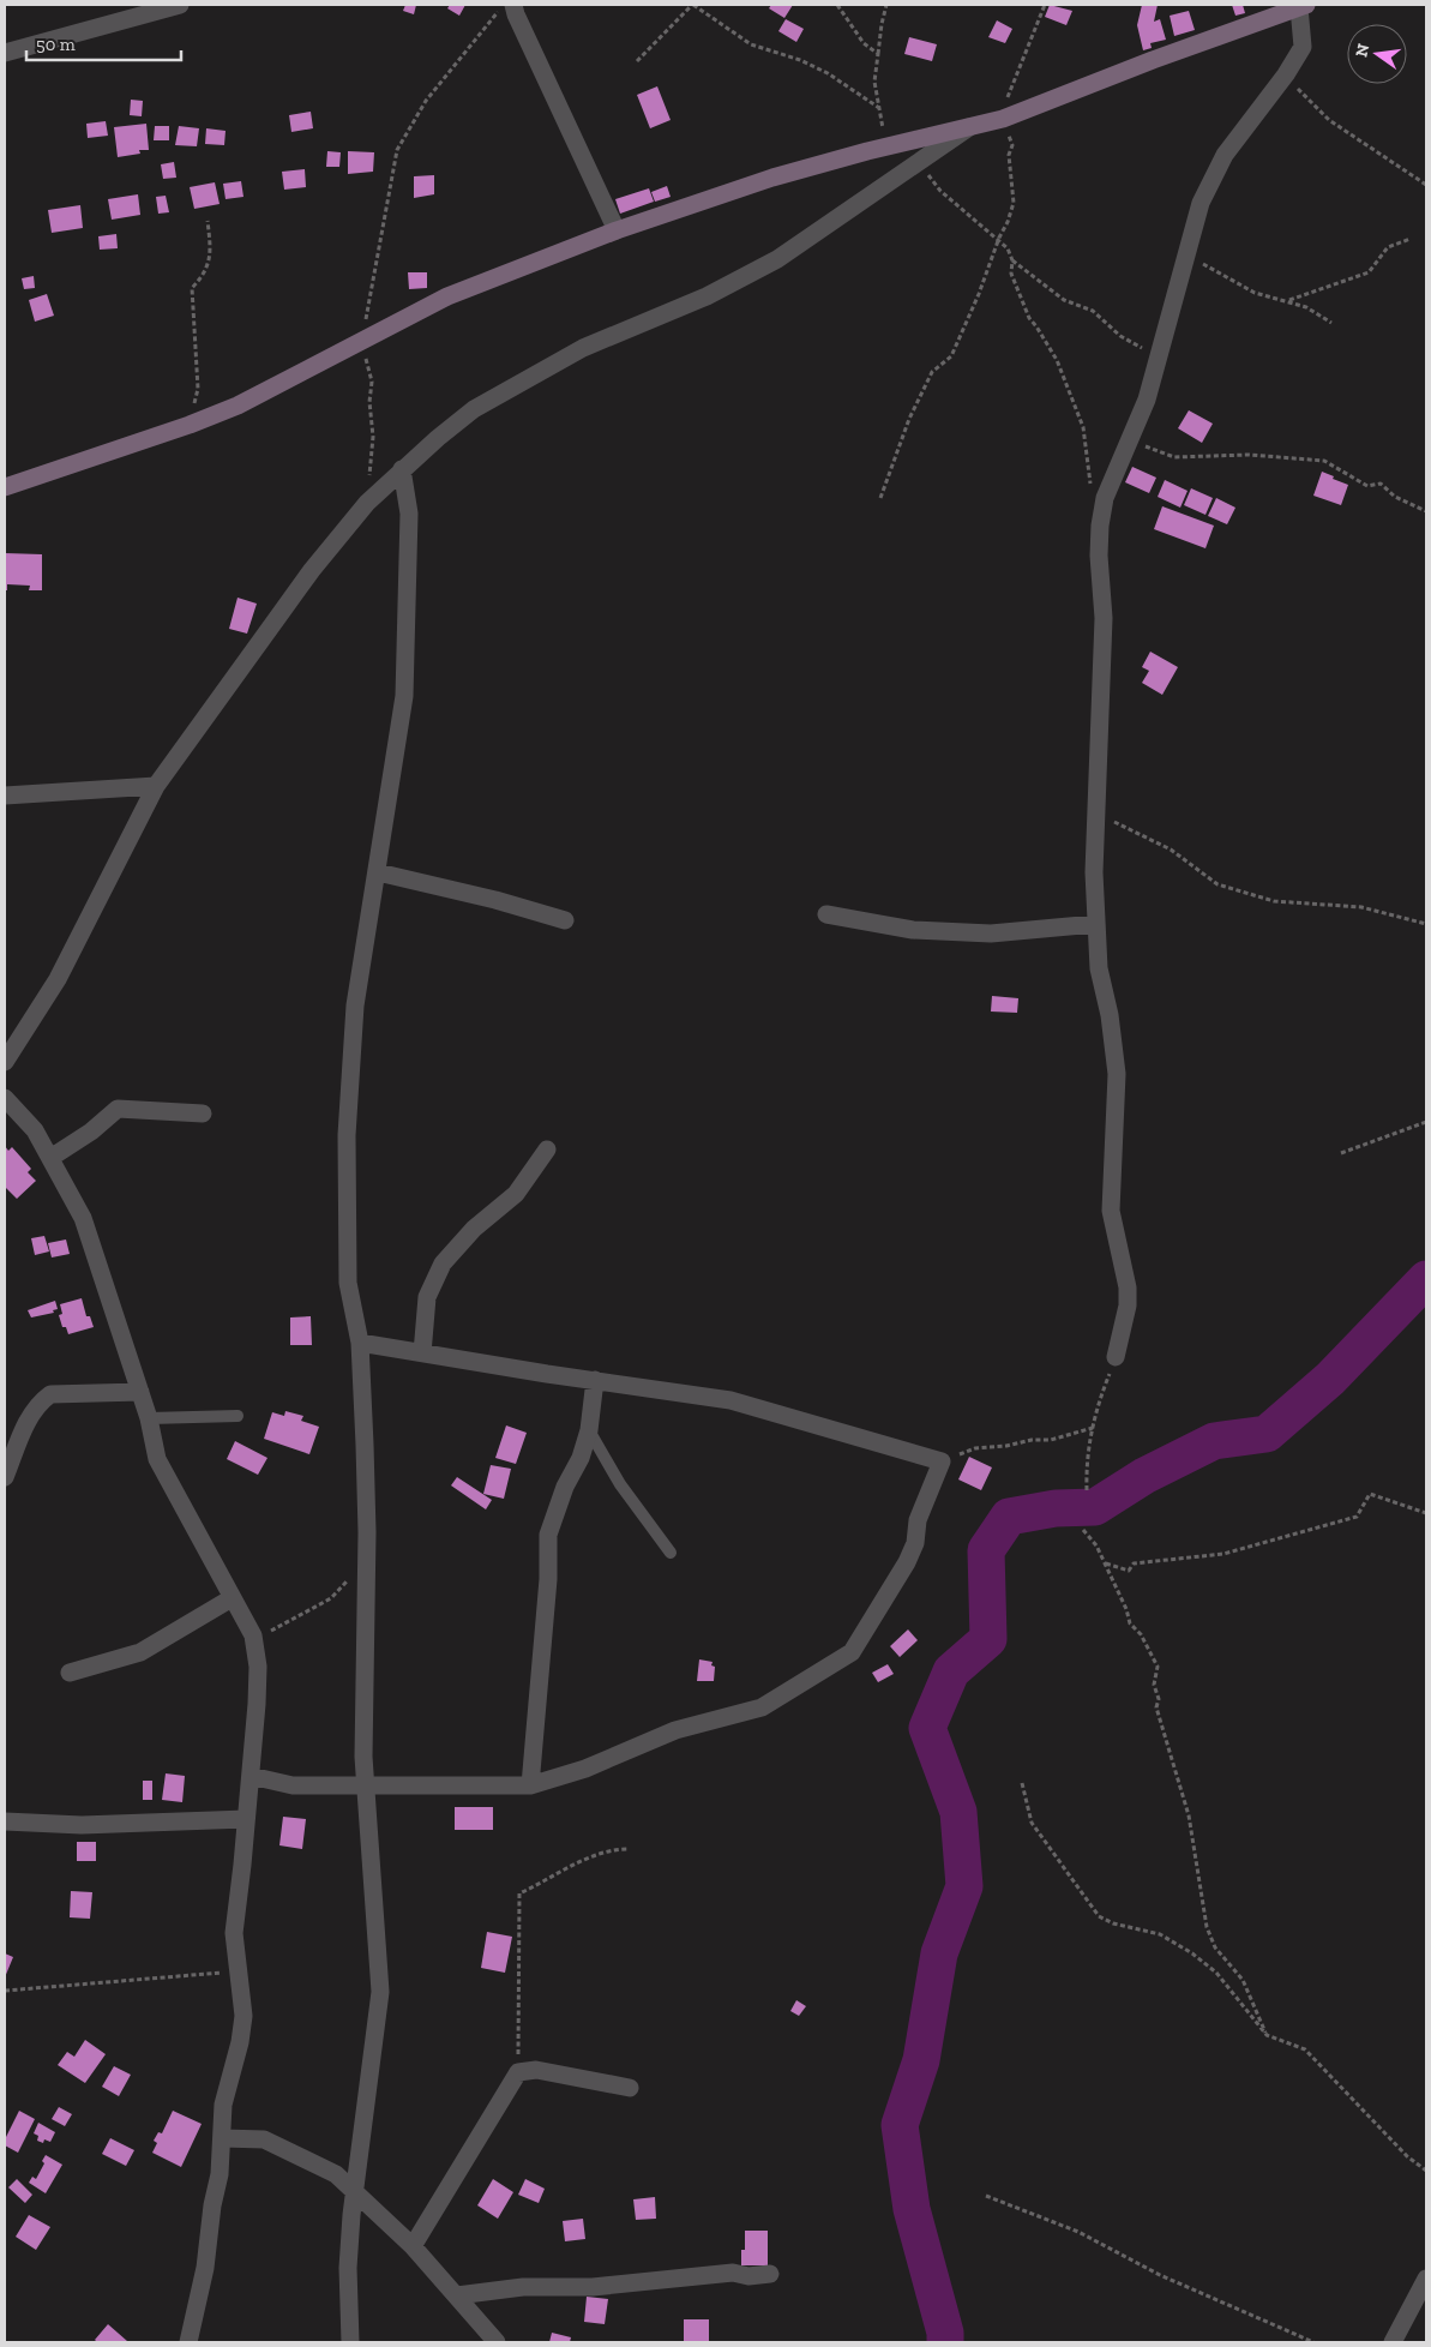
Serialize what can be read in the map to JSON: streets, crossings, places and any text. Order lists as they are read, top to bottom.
{
  "scale_bar": "50 m",
  "north": "left"
}
